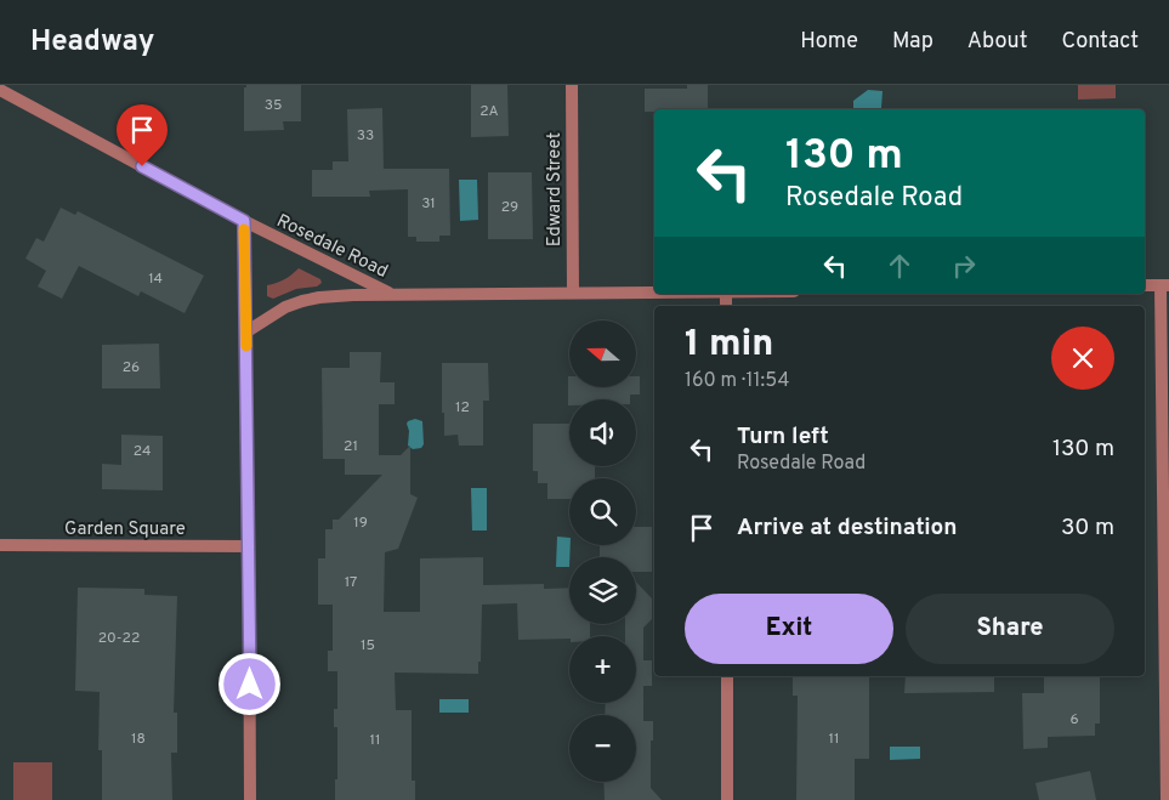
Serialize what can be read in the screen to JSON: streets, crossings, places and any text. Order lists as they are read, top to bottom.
{
  "streets": {
    "street": ["Edward Street", "Rosedale Road", "Garden Square"]
  },
  "crossings": [
    ["Edward Street", "Rosedale Road"]
  ],
  "house_numbers": [
    "35",
    "2A",
    "33",
    "31",
    "29",
    "14",
    "26",
    "12",
    "21",
    "24",
    "19",
    "17",
    "20-22",
    "15",
    "6",
    "18",
    "11",
    "11"
  ],
  "north": "left",
  "page": {
    "header": "Headway",
    "nav": [
      "Home",
      "Map",
      "About",
      "Contact"
    ],
    "turn": ["130 m", "Rosedale Road"],
    "heading": ["1 min", "160 m · 11:54"],
    "map_buttons": ["+", "−"],
    "list": [
      {
        "name": "Turn left",
        "note": "Rosedale Road",
        "value": "130 m"
      },
      {
        "name": "Arrive at destination",
        "value": "30 m"
      }
    ],
    "buttons": ["Exit", "Share"]
  }
}
